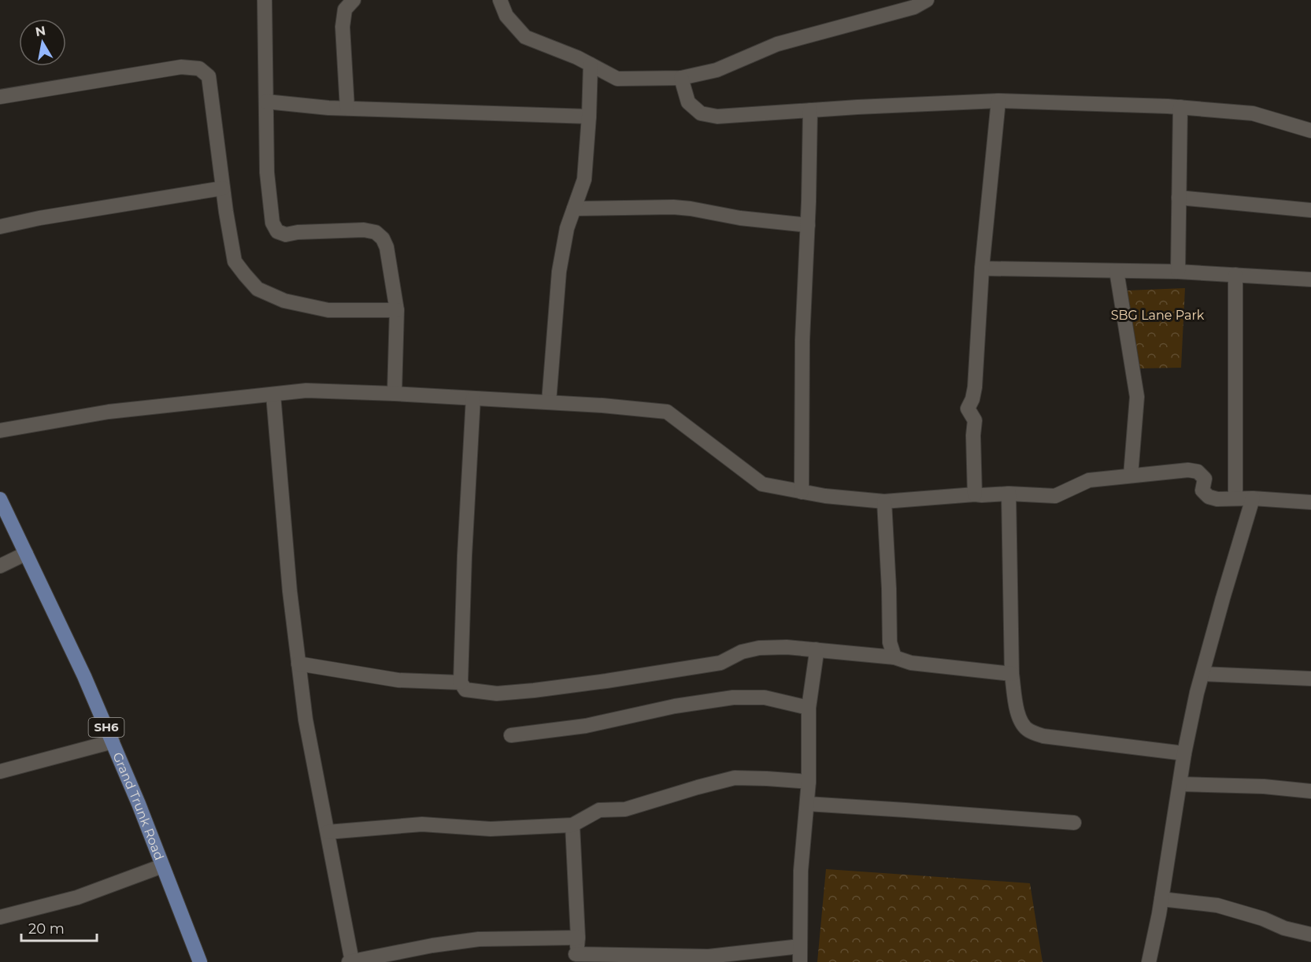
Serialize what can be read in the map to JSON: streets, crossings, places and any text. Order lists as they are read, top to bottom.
{
  "streets": {
    "main road": ["SH6", "Grand Trunk Road"]
  },
  "parks": ["SBG Lane Park"],
  "scale_bar": "20 m",
  "north": "top"
}
